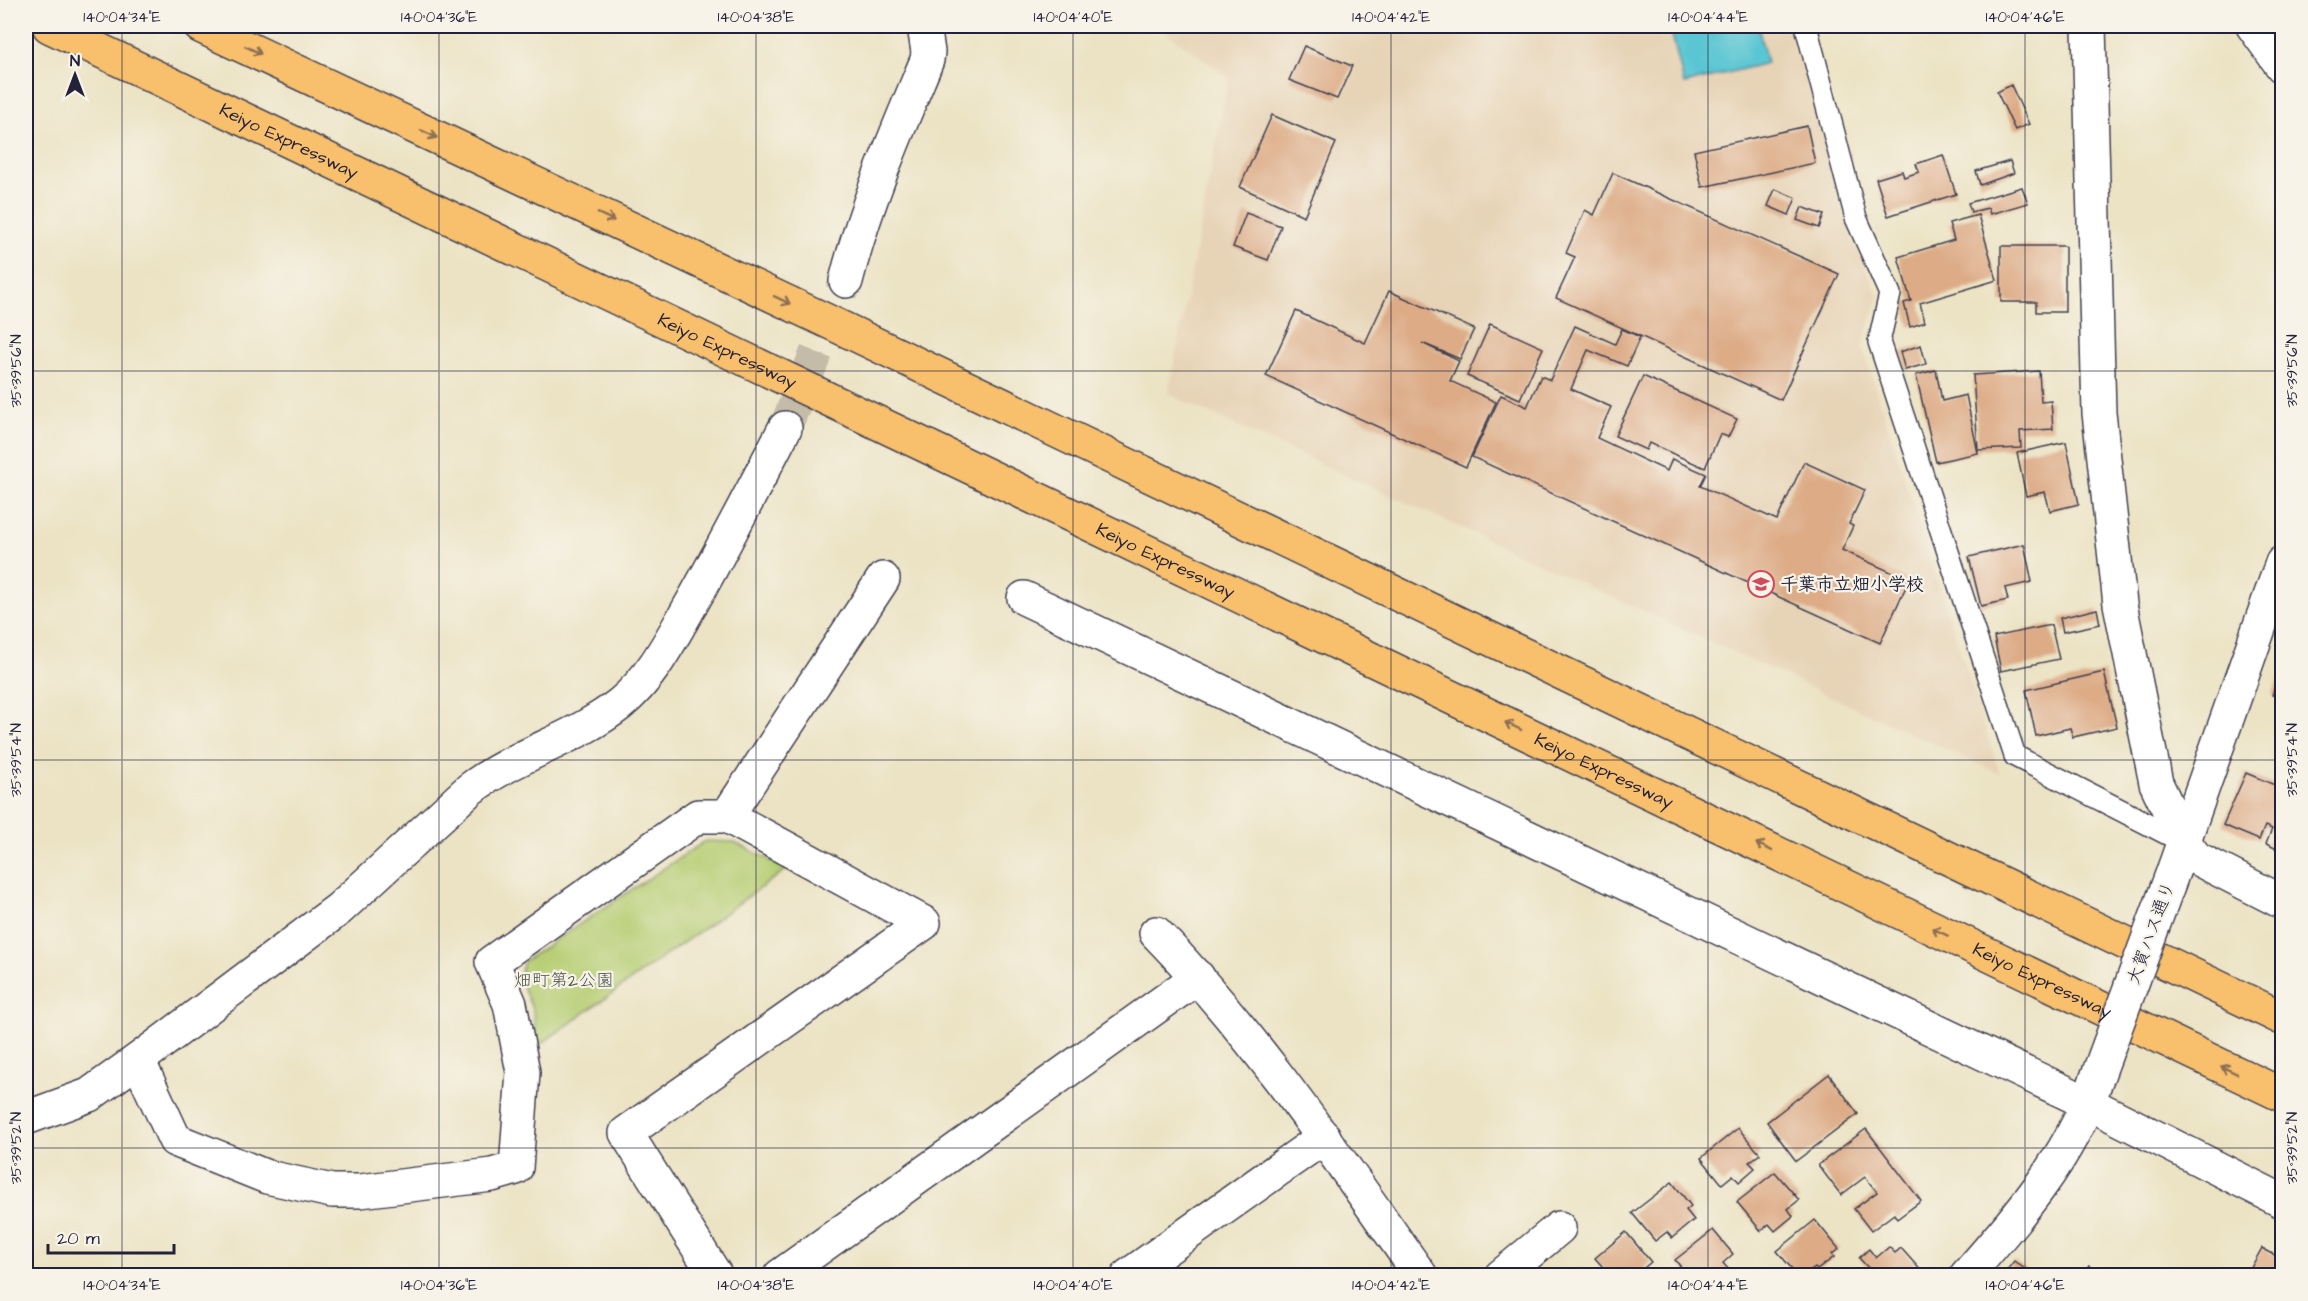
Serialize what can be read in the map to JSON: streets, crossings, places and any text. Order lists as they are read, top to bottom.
{
  "streets": {
    "highway": ["Keiyo Expressway"],
    "street": ["大賀ハス通り"]
  },
  "parks": ["畑町第2公園"],
  "places": {
    "school or university": ["千葉市立畑小学校"]
  },
  "scale_bar": "20 m",
  "north": "top",
  "coordinates": [
    "140°04'34\"E",
    "140°04'36\"E",
    "140°04'38\"E",
    "140°04'40\"E",
    "140°04'42\"E",
    "140°04'44\"E",
    "140°04'46\"E",
    "35°39'56\"N",
    "35°39'54\"N",
    "35°39'52\"N"
  ]
}
